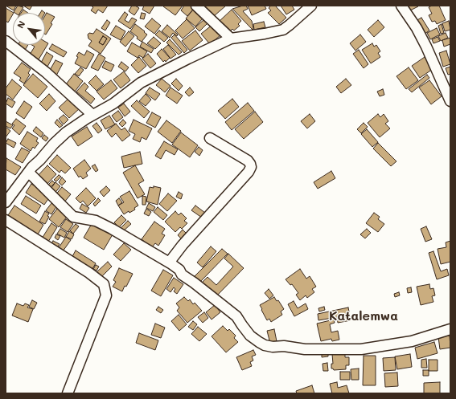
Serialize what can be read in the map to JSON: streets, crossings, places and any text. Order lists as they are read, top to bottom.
{
  "districts": ["Katalemwa"],
  "north": "top left"
}
